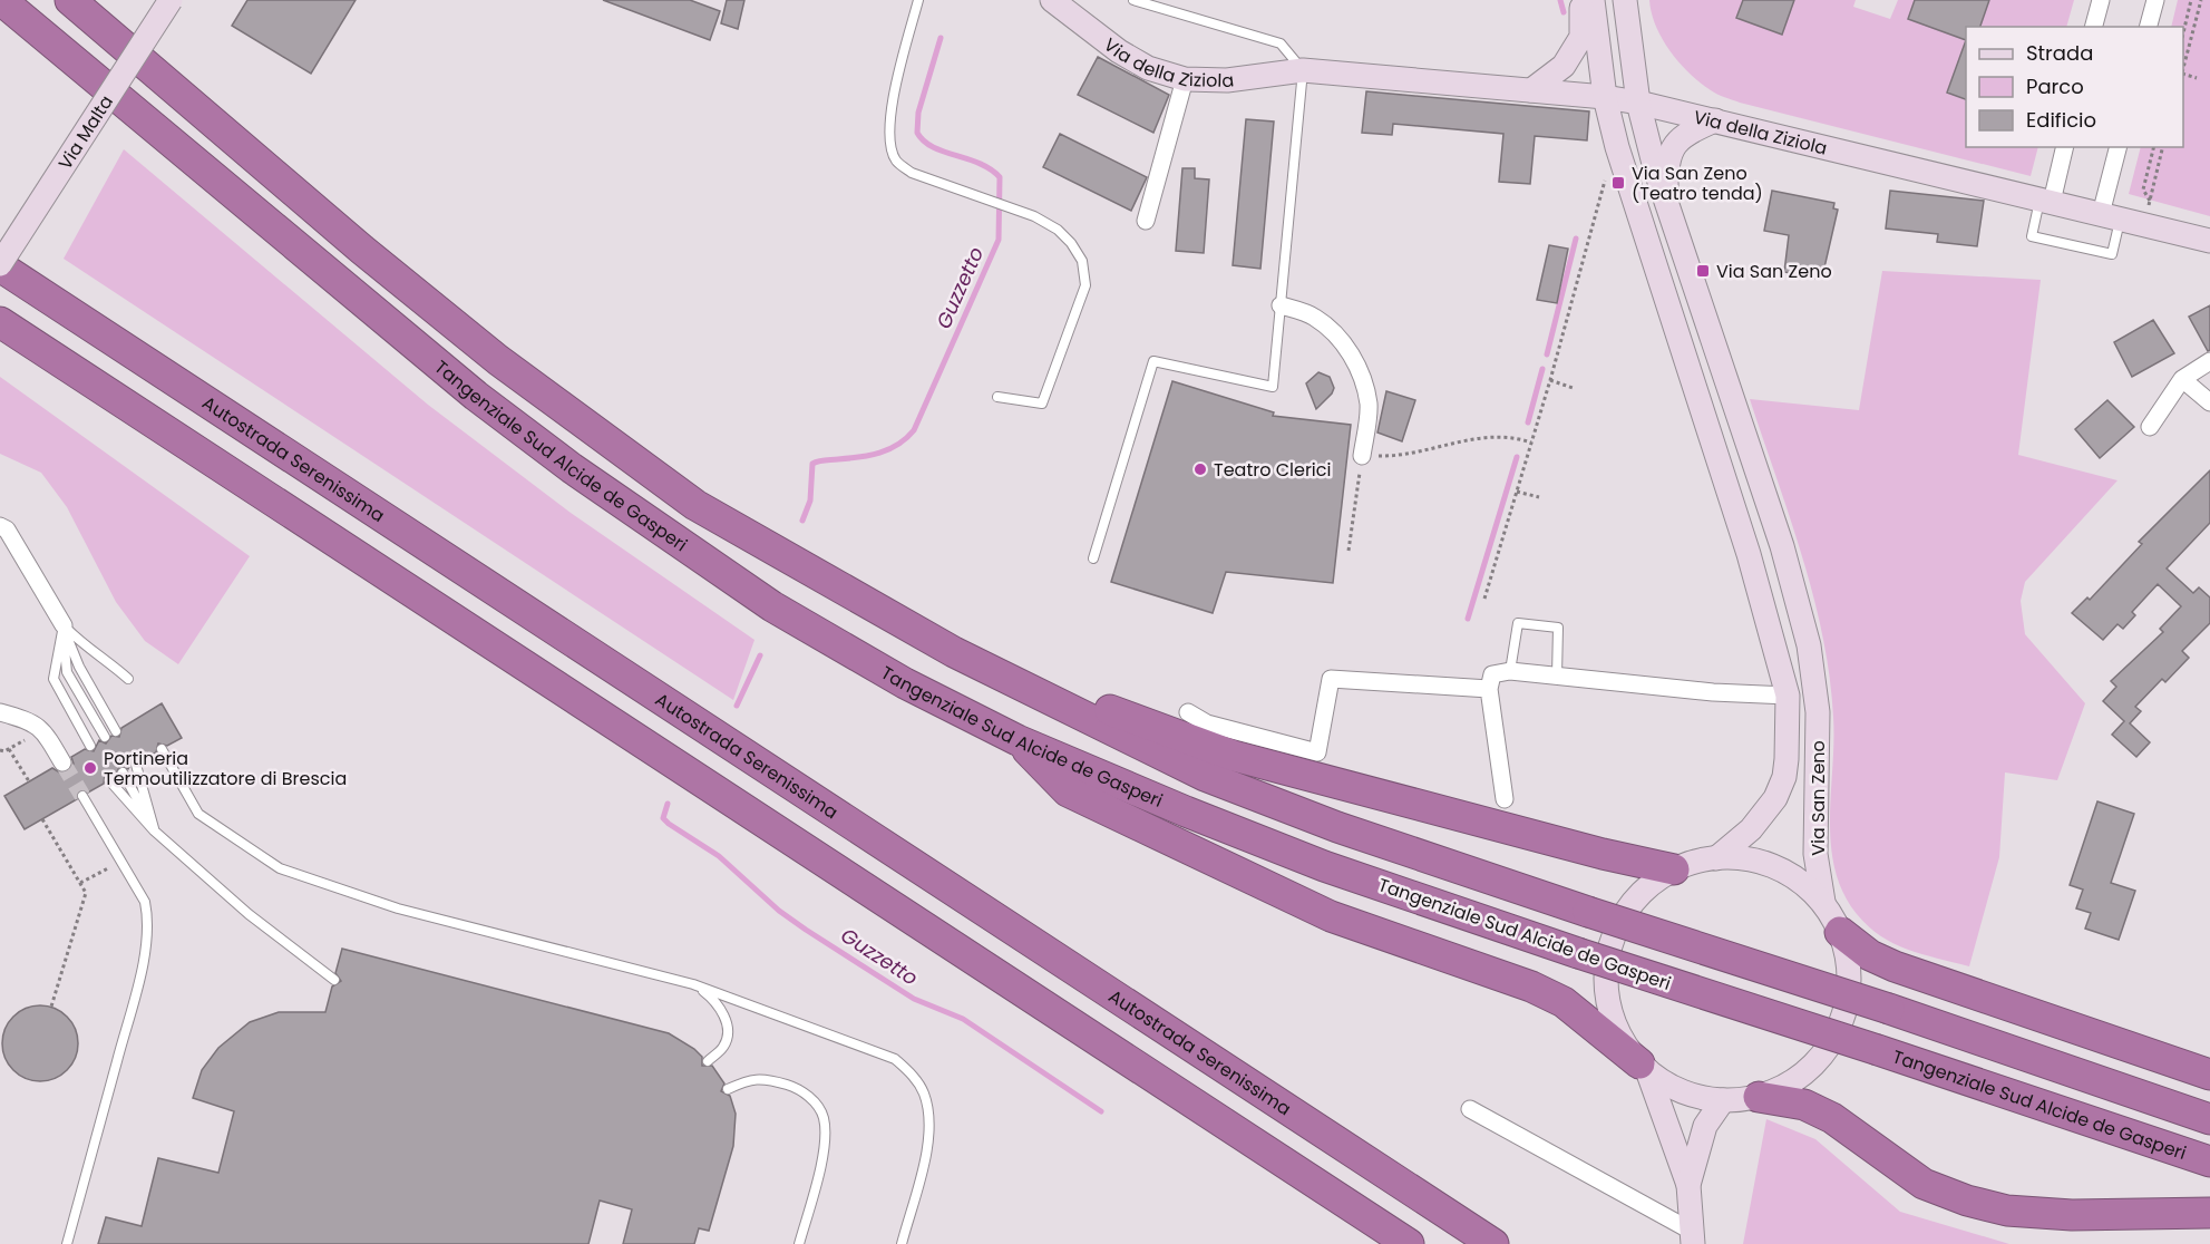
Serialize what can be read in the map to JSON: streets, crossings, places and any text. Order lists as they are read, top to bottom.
{
  "streets": {
    "highway": ["Tangenziale Sud Alcide de Gasperi", "Autostrada Serenissima"],
    "street": ["Via della Ziziola", "Via Malta", "Via San Zeno"]
  },
  "crossings": [
    ["Via della Ziziola", "Via San Zeno"],
    ["Via Malta", "Autostrada Serenissima"]
  ],
  "water": ["Guzzetto"],
  "places": {
    "transit": ["Via San Zeno (Teatro tenda)", "Via San Zeno"],
    "other": ["Teatro Clerici", "Portineria Termoutilizzatore di Brescia"]
  },
  "legend": ["Strada", "Parco", "Edificio"]
}
